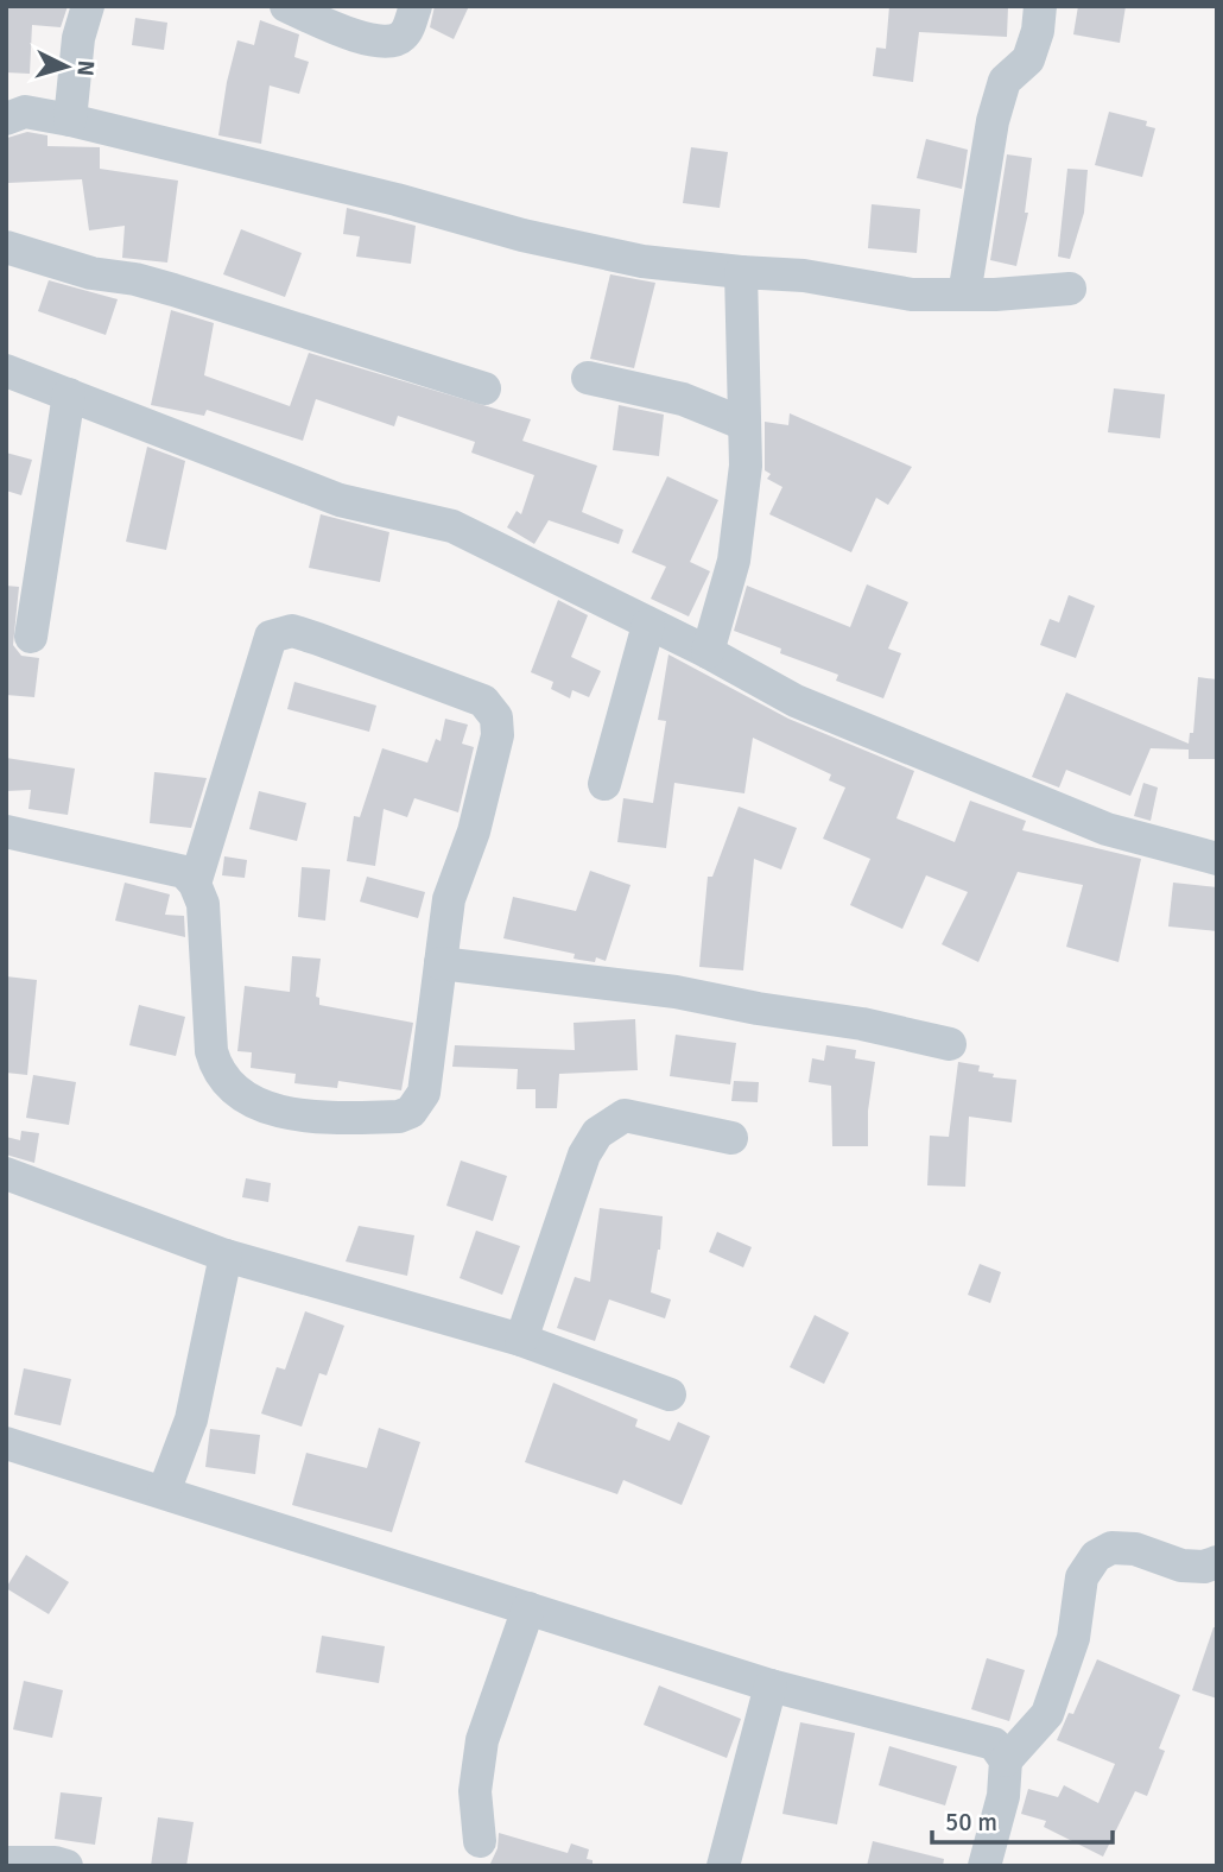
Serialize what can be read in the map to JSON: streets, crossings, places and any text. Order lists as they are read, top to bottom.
{
  "scale_bar": "50 m",
  "north": "right"
}
